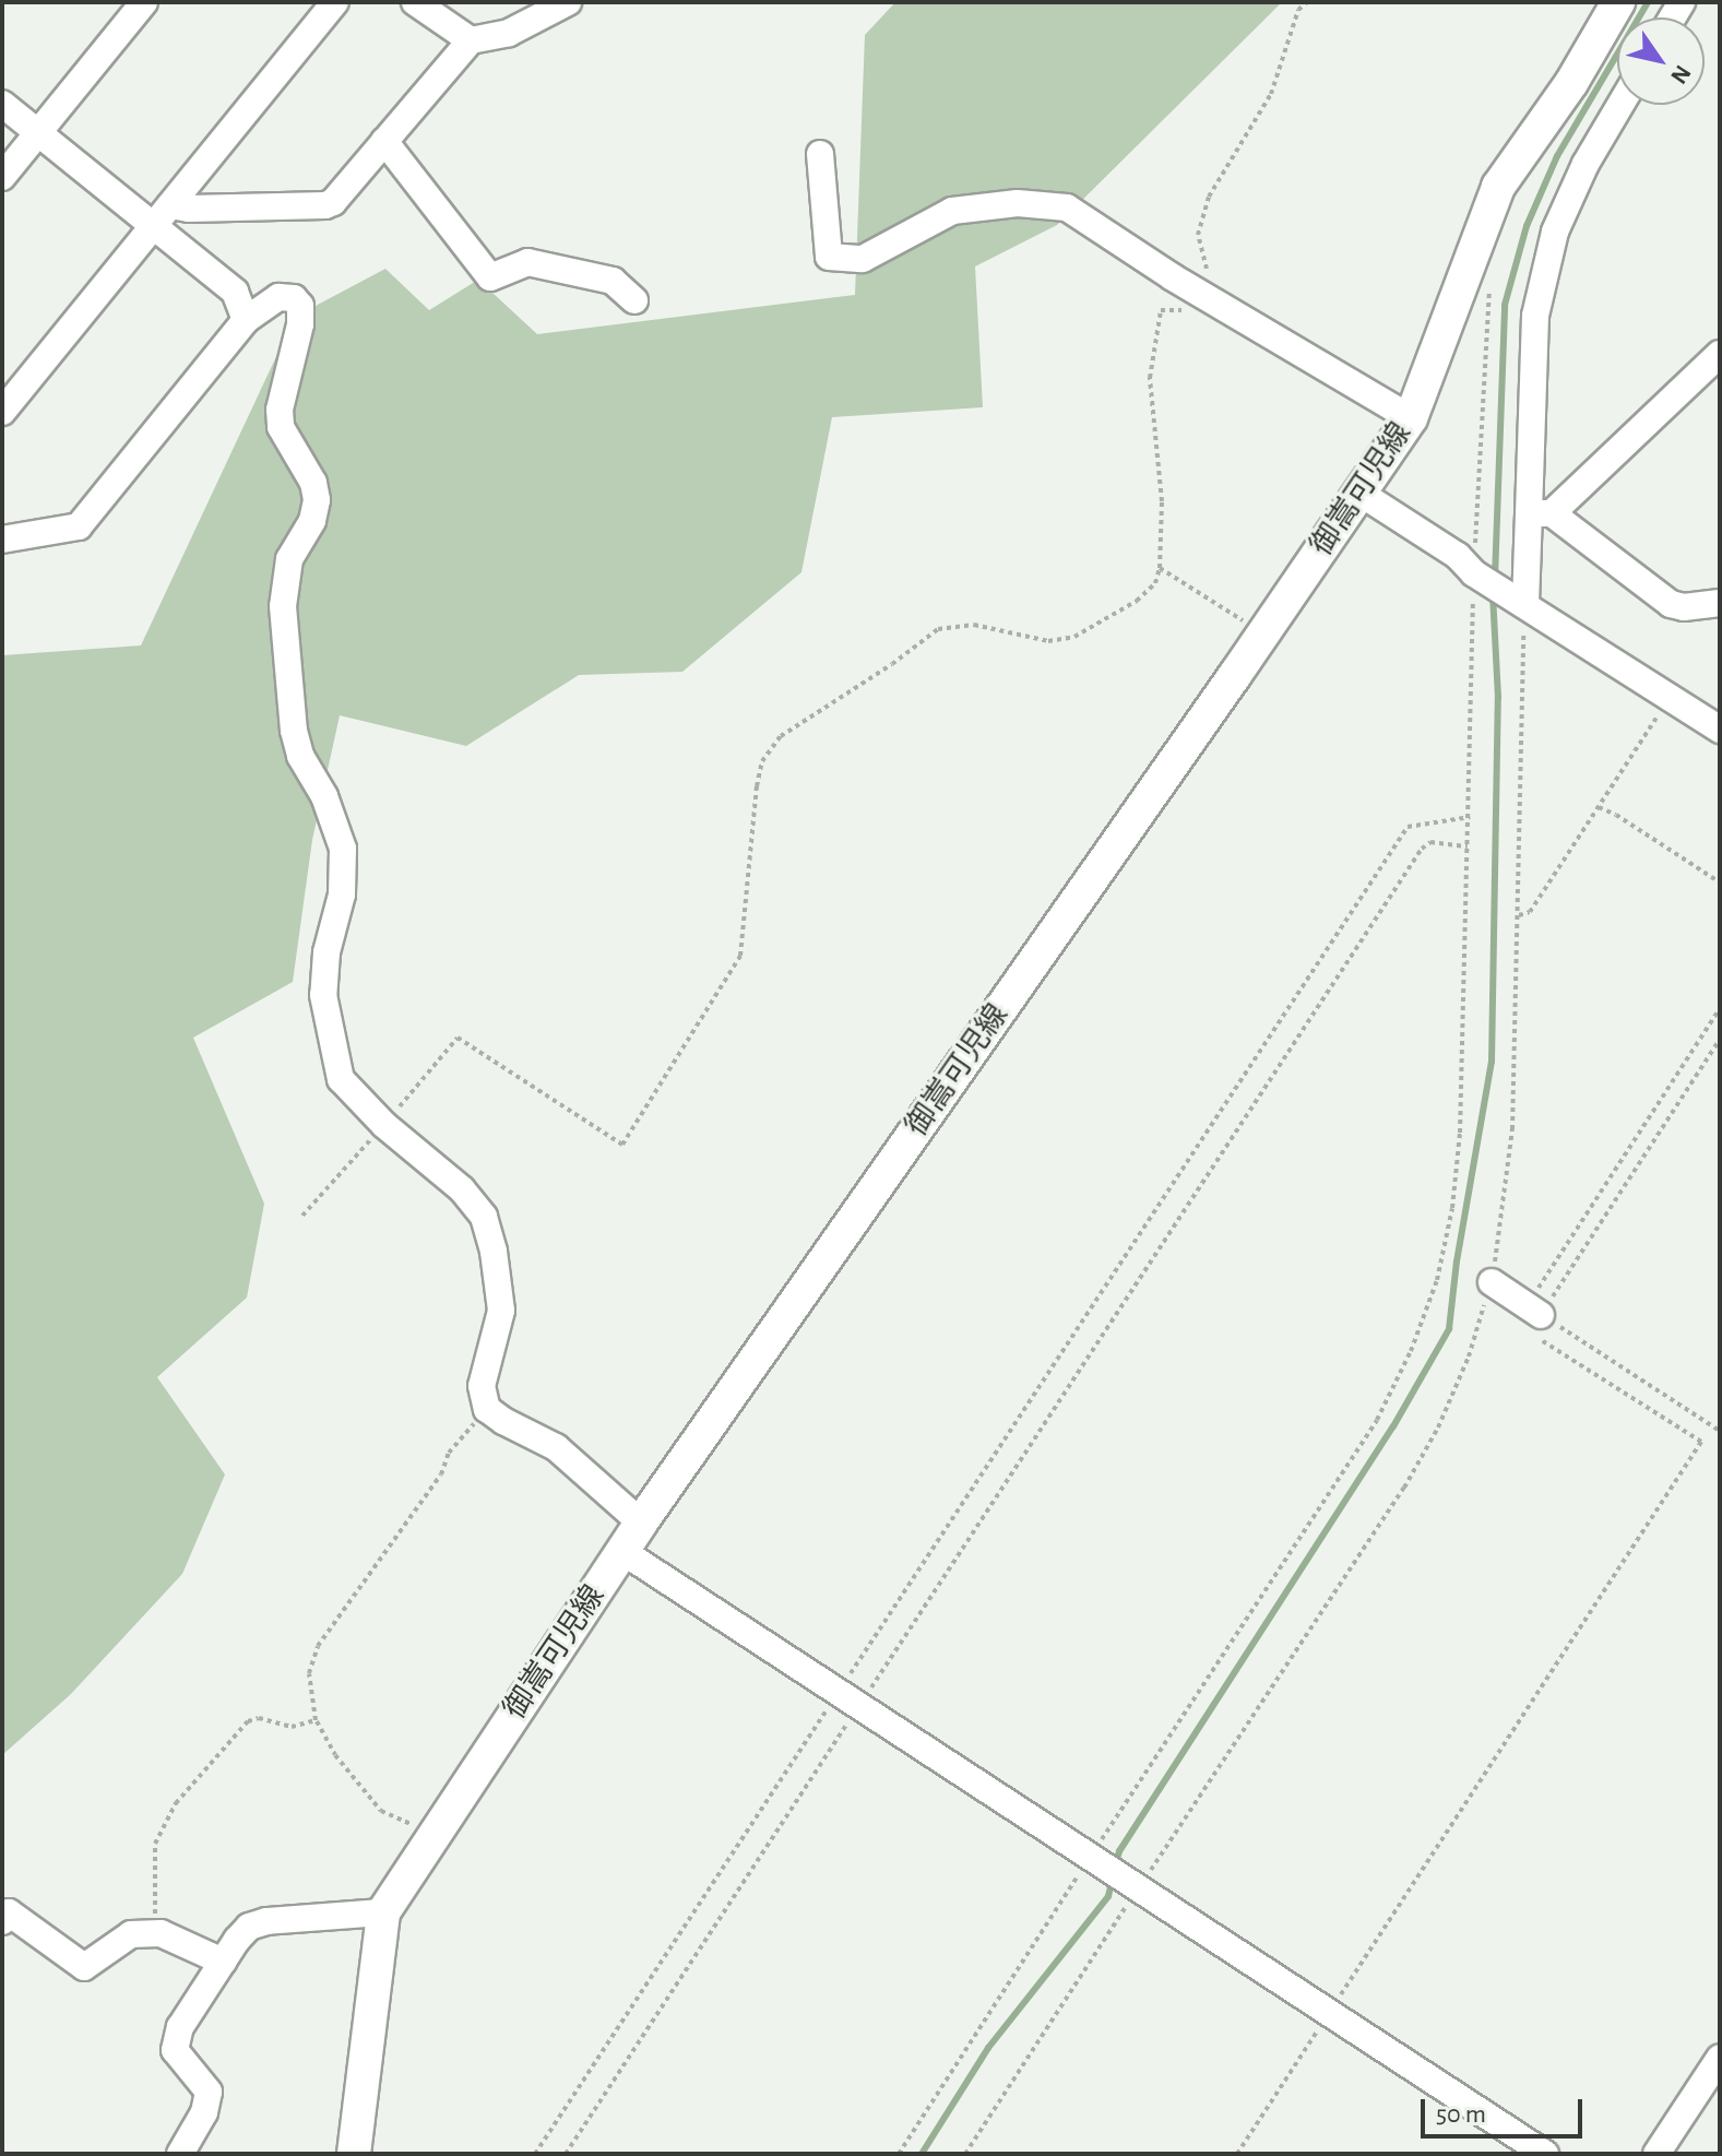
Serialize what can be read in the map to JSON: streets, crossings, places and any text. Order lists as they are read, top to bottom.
{
  "streets": {
    "main road": ["御嵩可児線"]
  },
  "scale_bar": "50 m",
  "north": "bottom right"
}
